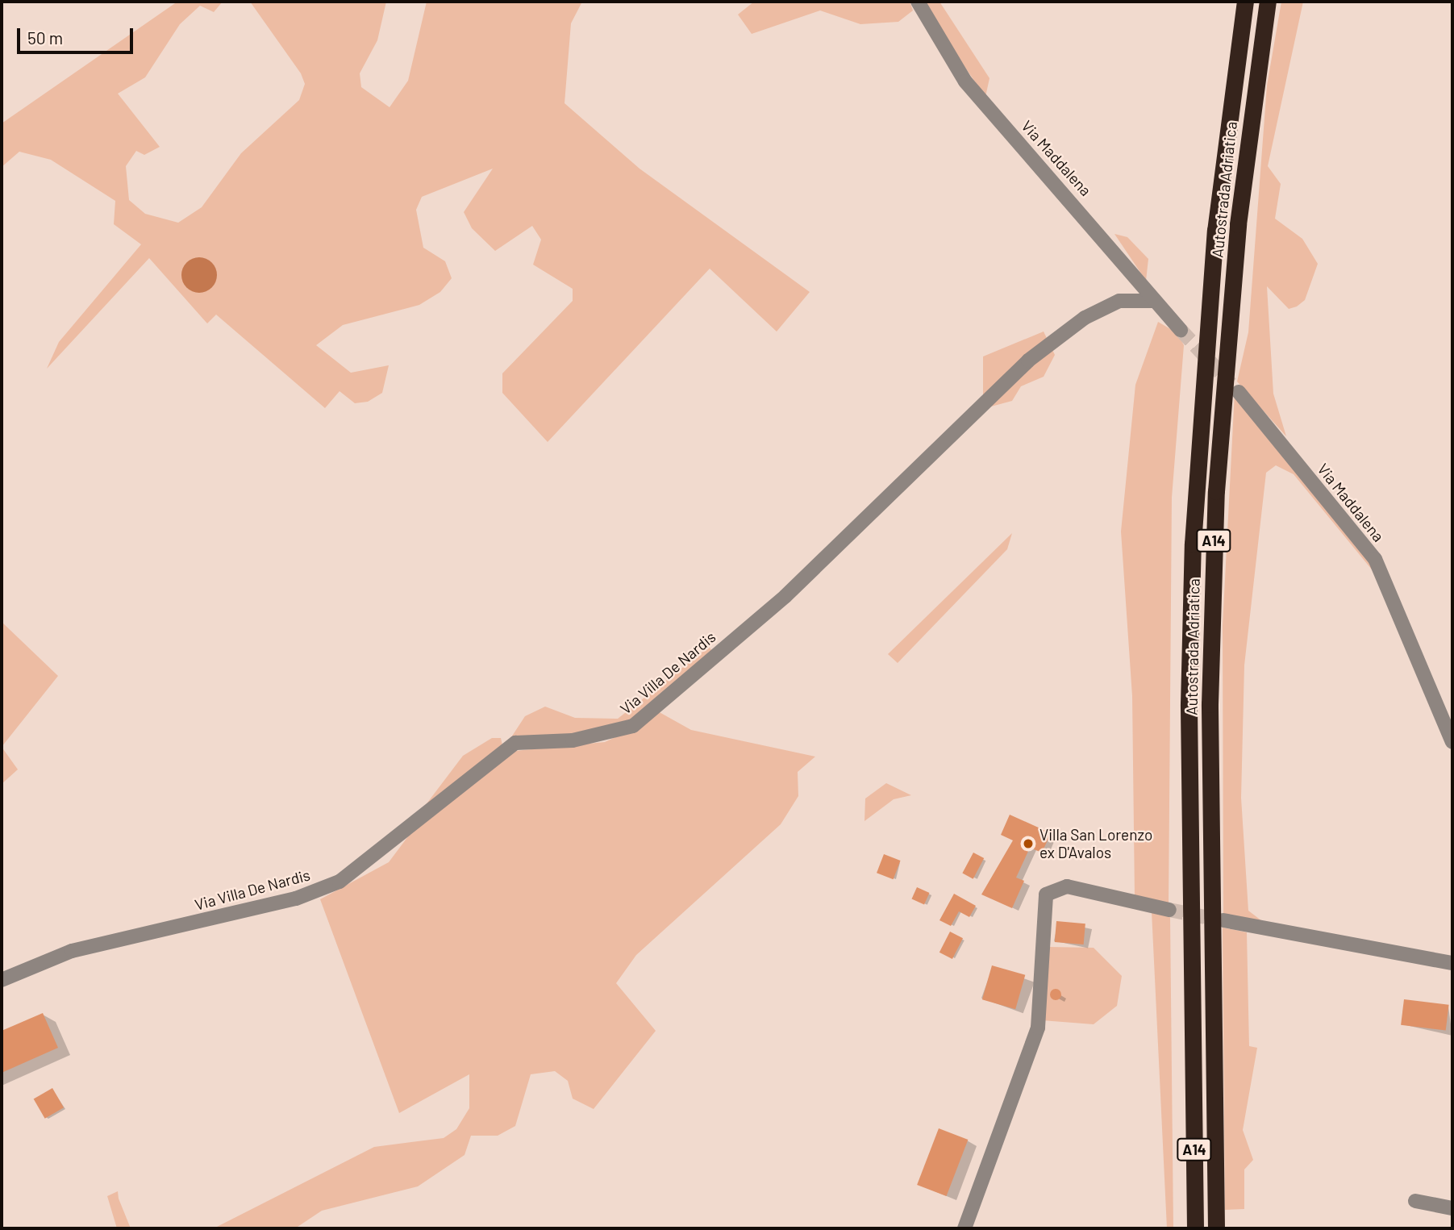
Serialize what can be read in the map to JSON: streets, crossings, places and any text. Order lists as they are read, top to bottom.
{
  "streets": {
    "highway": ["Autostrada Adriatica", "A14"],
    "street": ["Via Maddalena", "Via Villa De Nardis"]
  },
  "crossings": [
    ["Via Maddalena", "Via Villa De Nardis"]
  ],
  "places": ["Villa San Lorenzo ex D'Avalos"],
  "scale_bar": "50 m"
}
